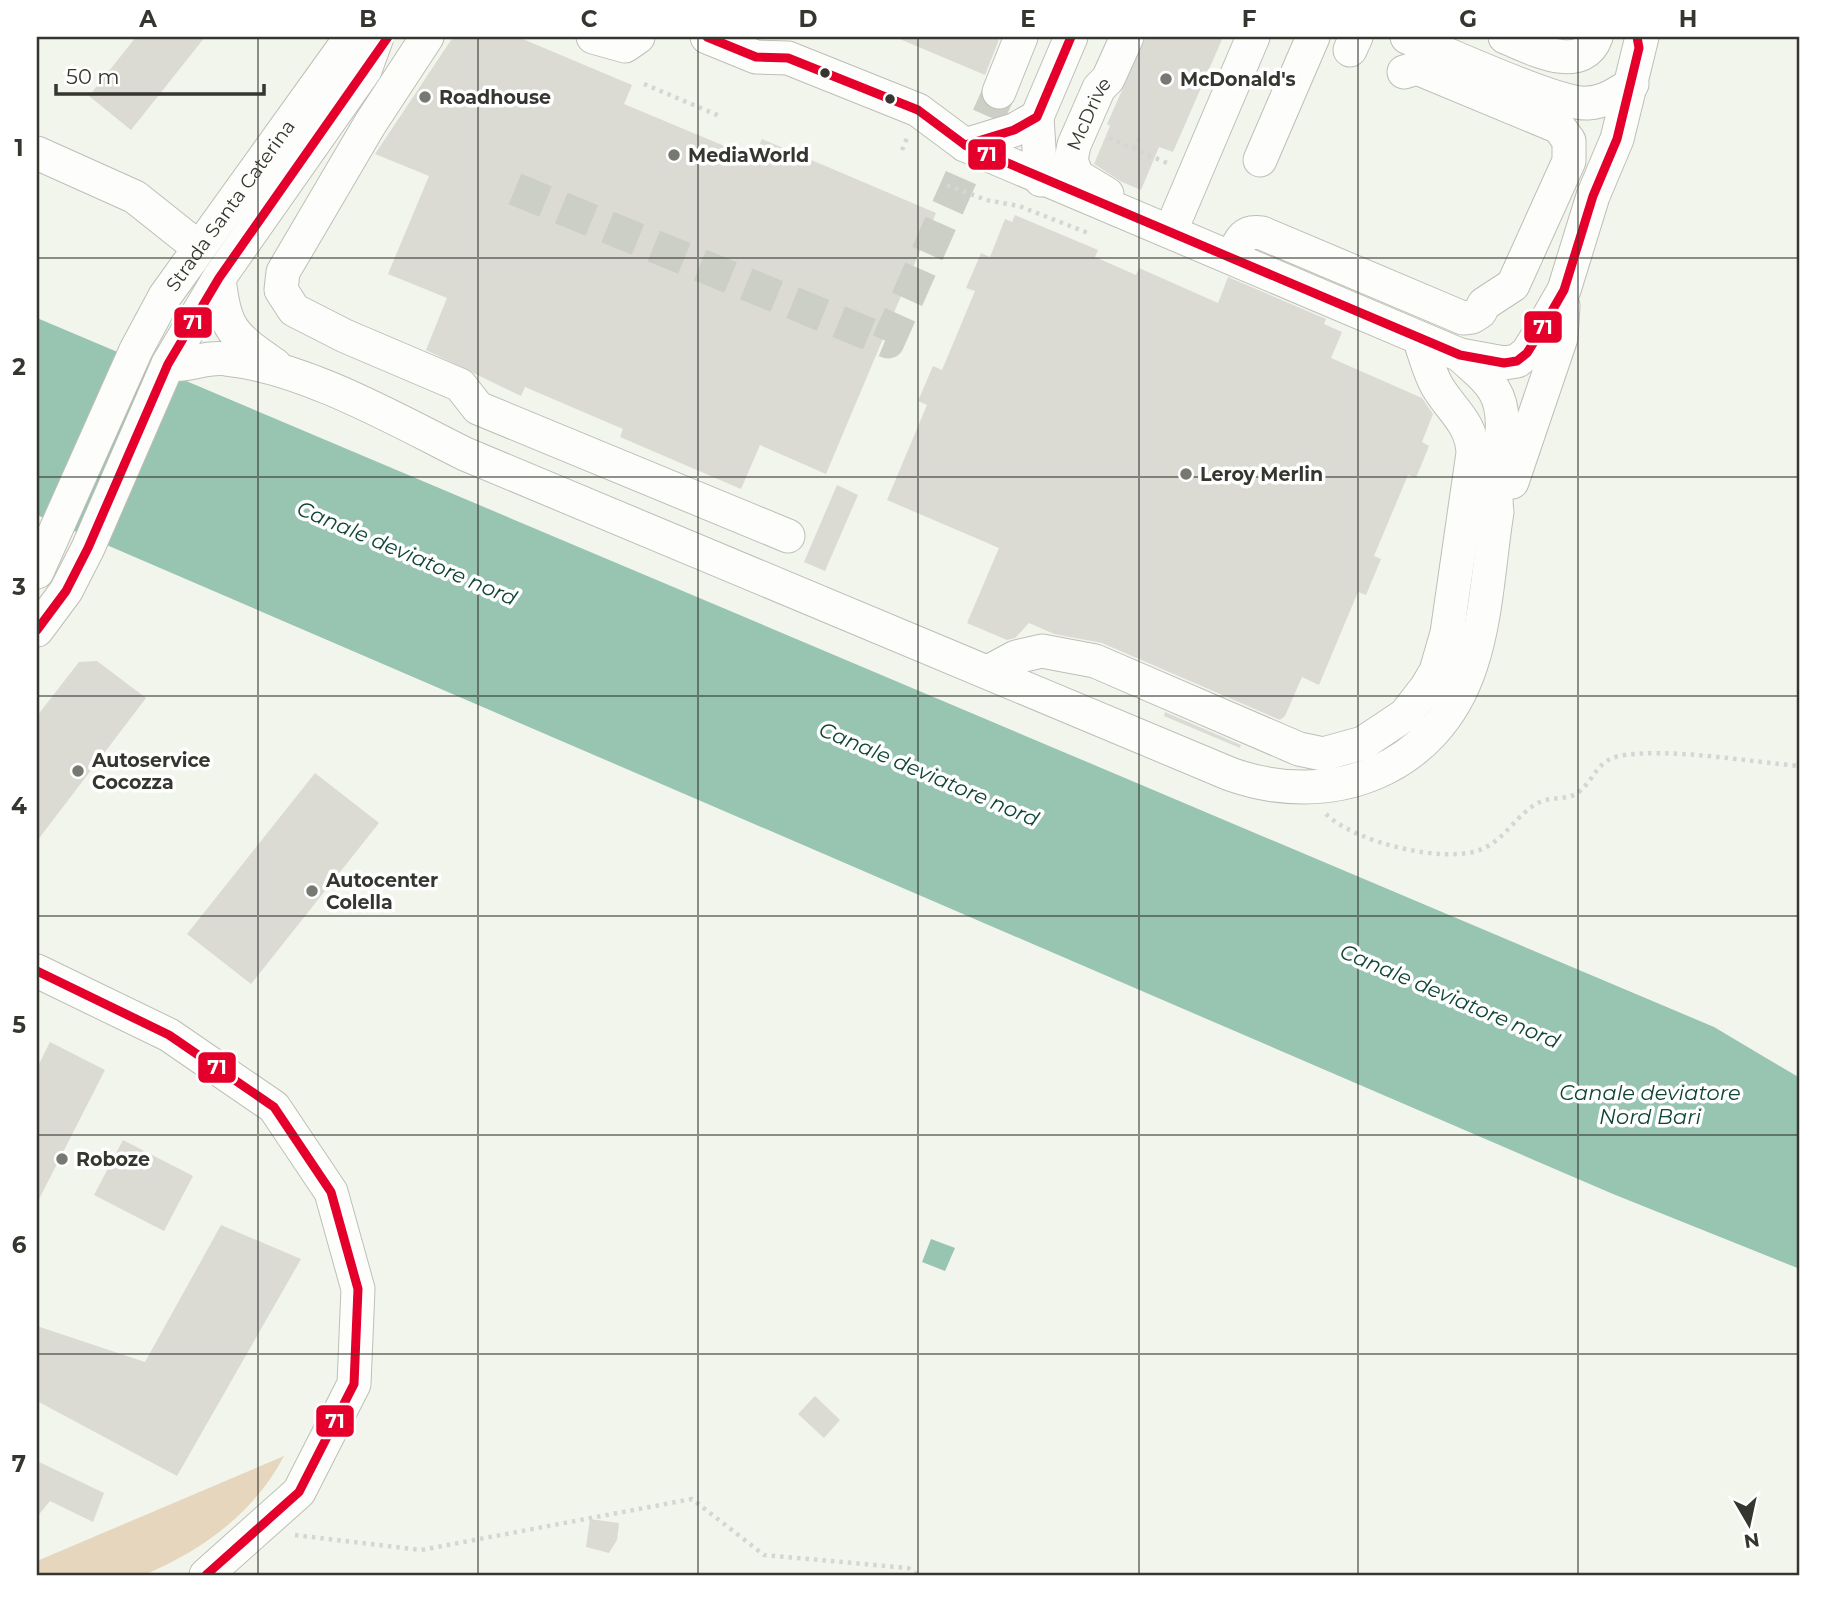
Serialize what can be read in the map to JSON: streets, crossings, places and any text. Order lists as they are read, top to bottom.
{
  "streets": {
    "street": ["McDrive", "Strada Santa Caterina"]
  },
  "water": ["Canale deviatore nord", "Canale deviatore Nord Bari"],
  "places": [
    "McDonald's",
    "Roadhouse",
    "MediaWorld",
    "Leroy Merlin",
    "Autoservice Cocozza",
    "Autocenter Colella",
    "Roboze"
  ],
  "lines": ["transit line 71"],
  "scale_bar": "50 m",
  "north": "bottom",
  "grid": {
    "columns": [
      "A",
      "B",
      "C",
      "D",
      "E",
      "F",
      "G",
      "H"
    ],
    "rows": [
      "1",
      "2",
      "3",
      "4",
      "5",
      "6",
      "7"
    ]
  }
}
